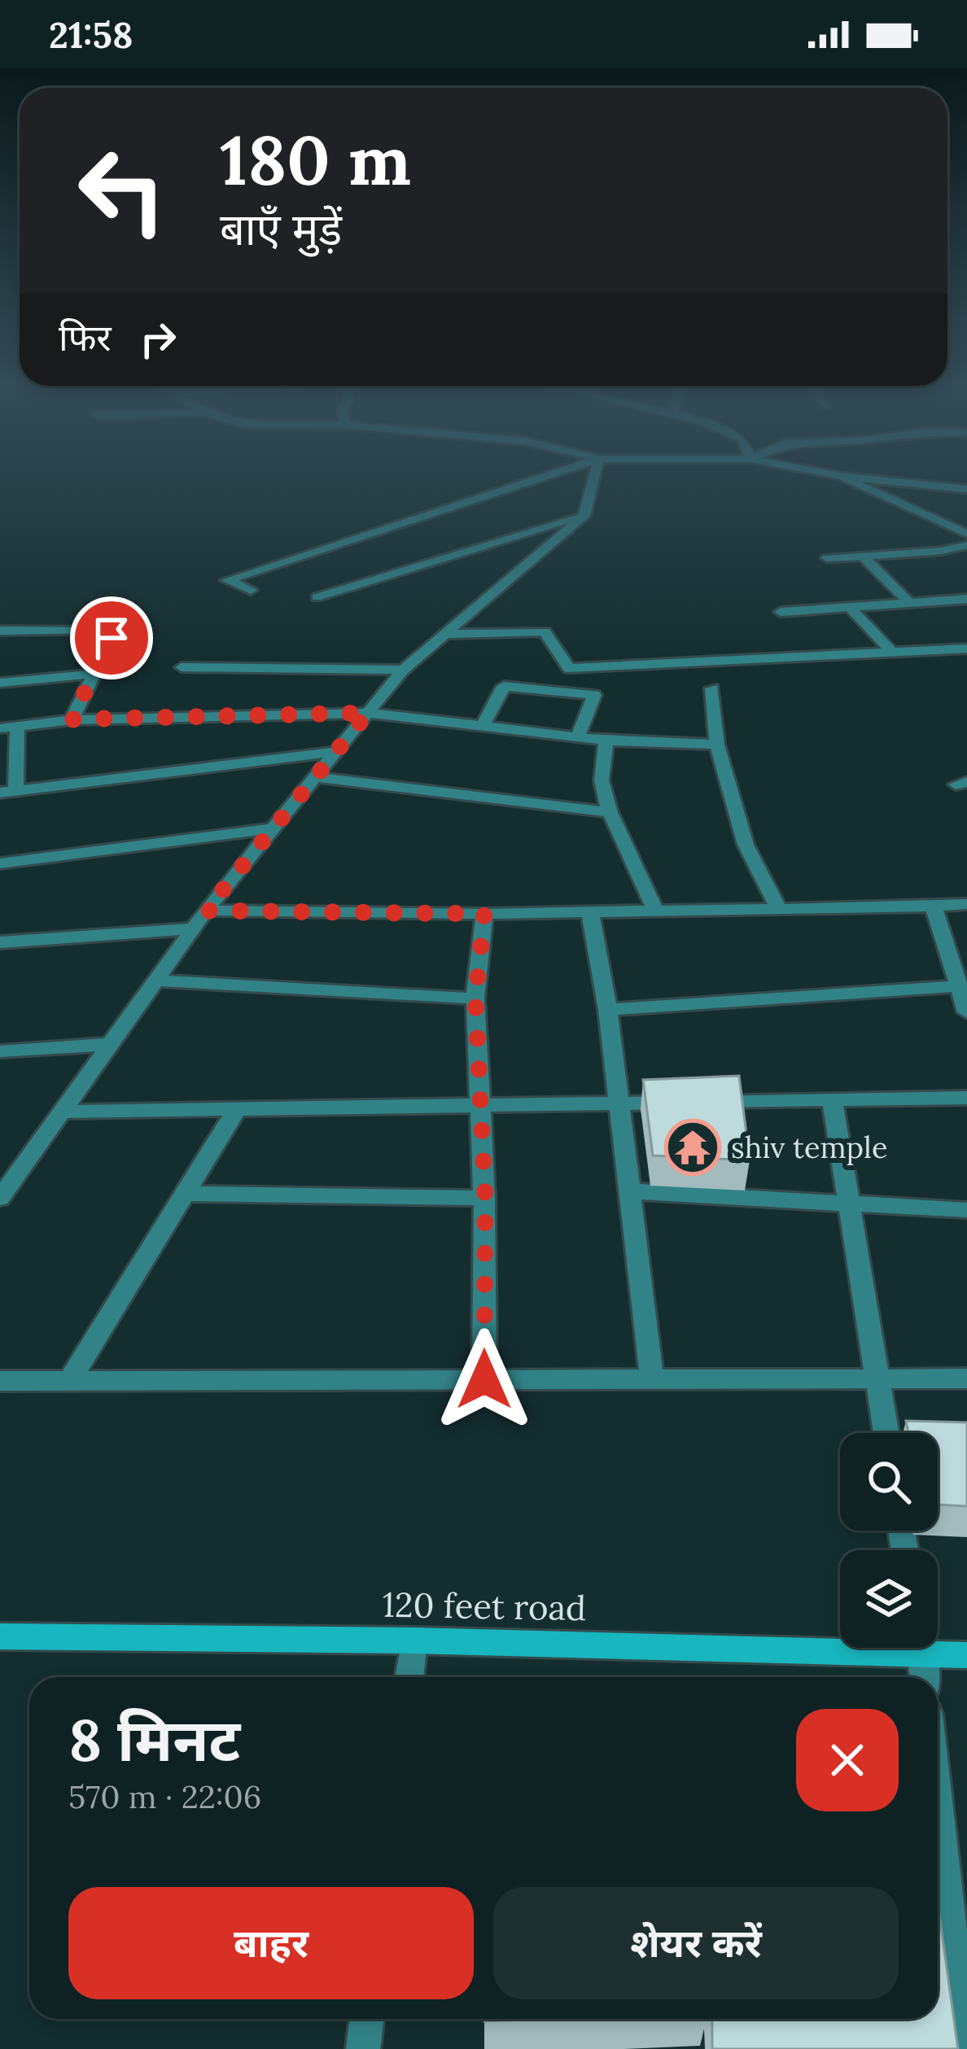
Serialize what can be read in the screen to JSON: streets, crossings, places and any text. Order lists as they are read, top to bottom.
{
  "streets": {
    "street": ["120 feet road"]
  },
  "places": {
    "temple": ["shiv temple"]
  },
  "page": {
    "status": "21:58",
    "turn": ["180 m", "बाएँ मुड़ें"],
    "then": "फिर",
    "heading": ["8 मिनट", "570 m · 22:06"],
    "buttons": ["बाहर", "शेयर करें"]
  }
}
